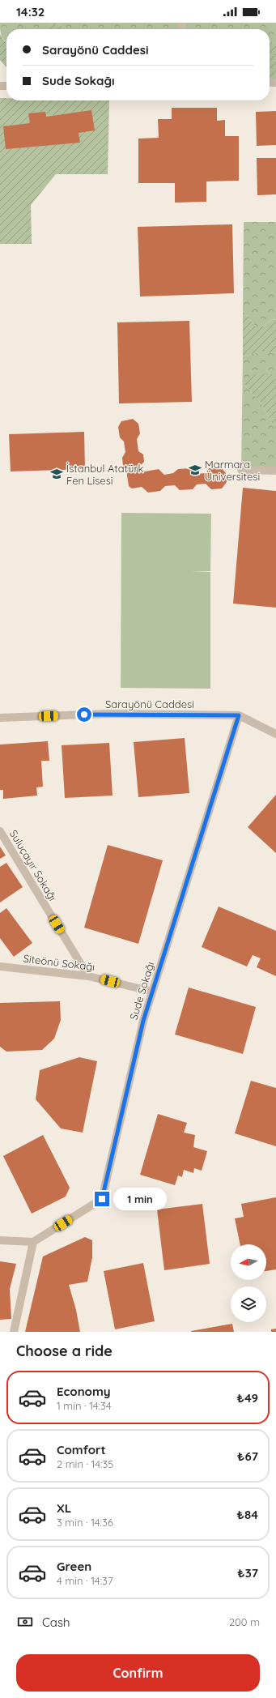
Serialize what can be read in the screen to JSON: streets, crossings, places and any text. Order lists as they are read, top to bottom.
{
  "streets": {
    "street": [
      "Sarayönü Caddesi",
      "Suluçayır Sokağı",
      "Siteönü Sokağı",
      "Sude Sokağı"
    ]
  },
  "crossings": [
    ["Sarayönü Caddesi", "Sude Sokağı"],
    ["Suluçayır Sokağı", "Siteönü Sokağı"],
    ["Siteönü Sokağı", "Sude Sokağı"]
  ],
  "places": {
    "school or university": ["Marmara Üniversitesi", "İstanbul Atatürk Fen Lisesi"]
  },
  "north": "left",
  "page": {
    "status": "14:32",
    "banner": ["Sarayönü Caddesi", "Sude Sokağı"],
    "bubble": "1 min",
    "heading": "Choose a ride",
    "list": [
      {
        "name": "Economy",
        "note": "1 min · 14:34",
        "value": "₺49"
      },
      {
        "name": "Comfort",
        "note": "2 min · 14:35",
        "value": "₺67"
      },
      {
        "name": "XL",
        "note": "3 min · 14:36",
        "value": "₺84"
      },
      {
        "name": "Green",
        "note": "4 min · 14:37",
        "value": "₺37"
      }
    ],
    "pay": ["Cash", "200 m"],
    "buttons": "Confirm"
  }
}
